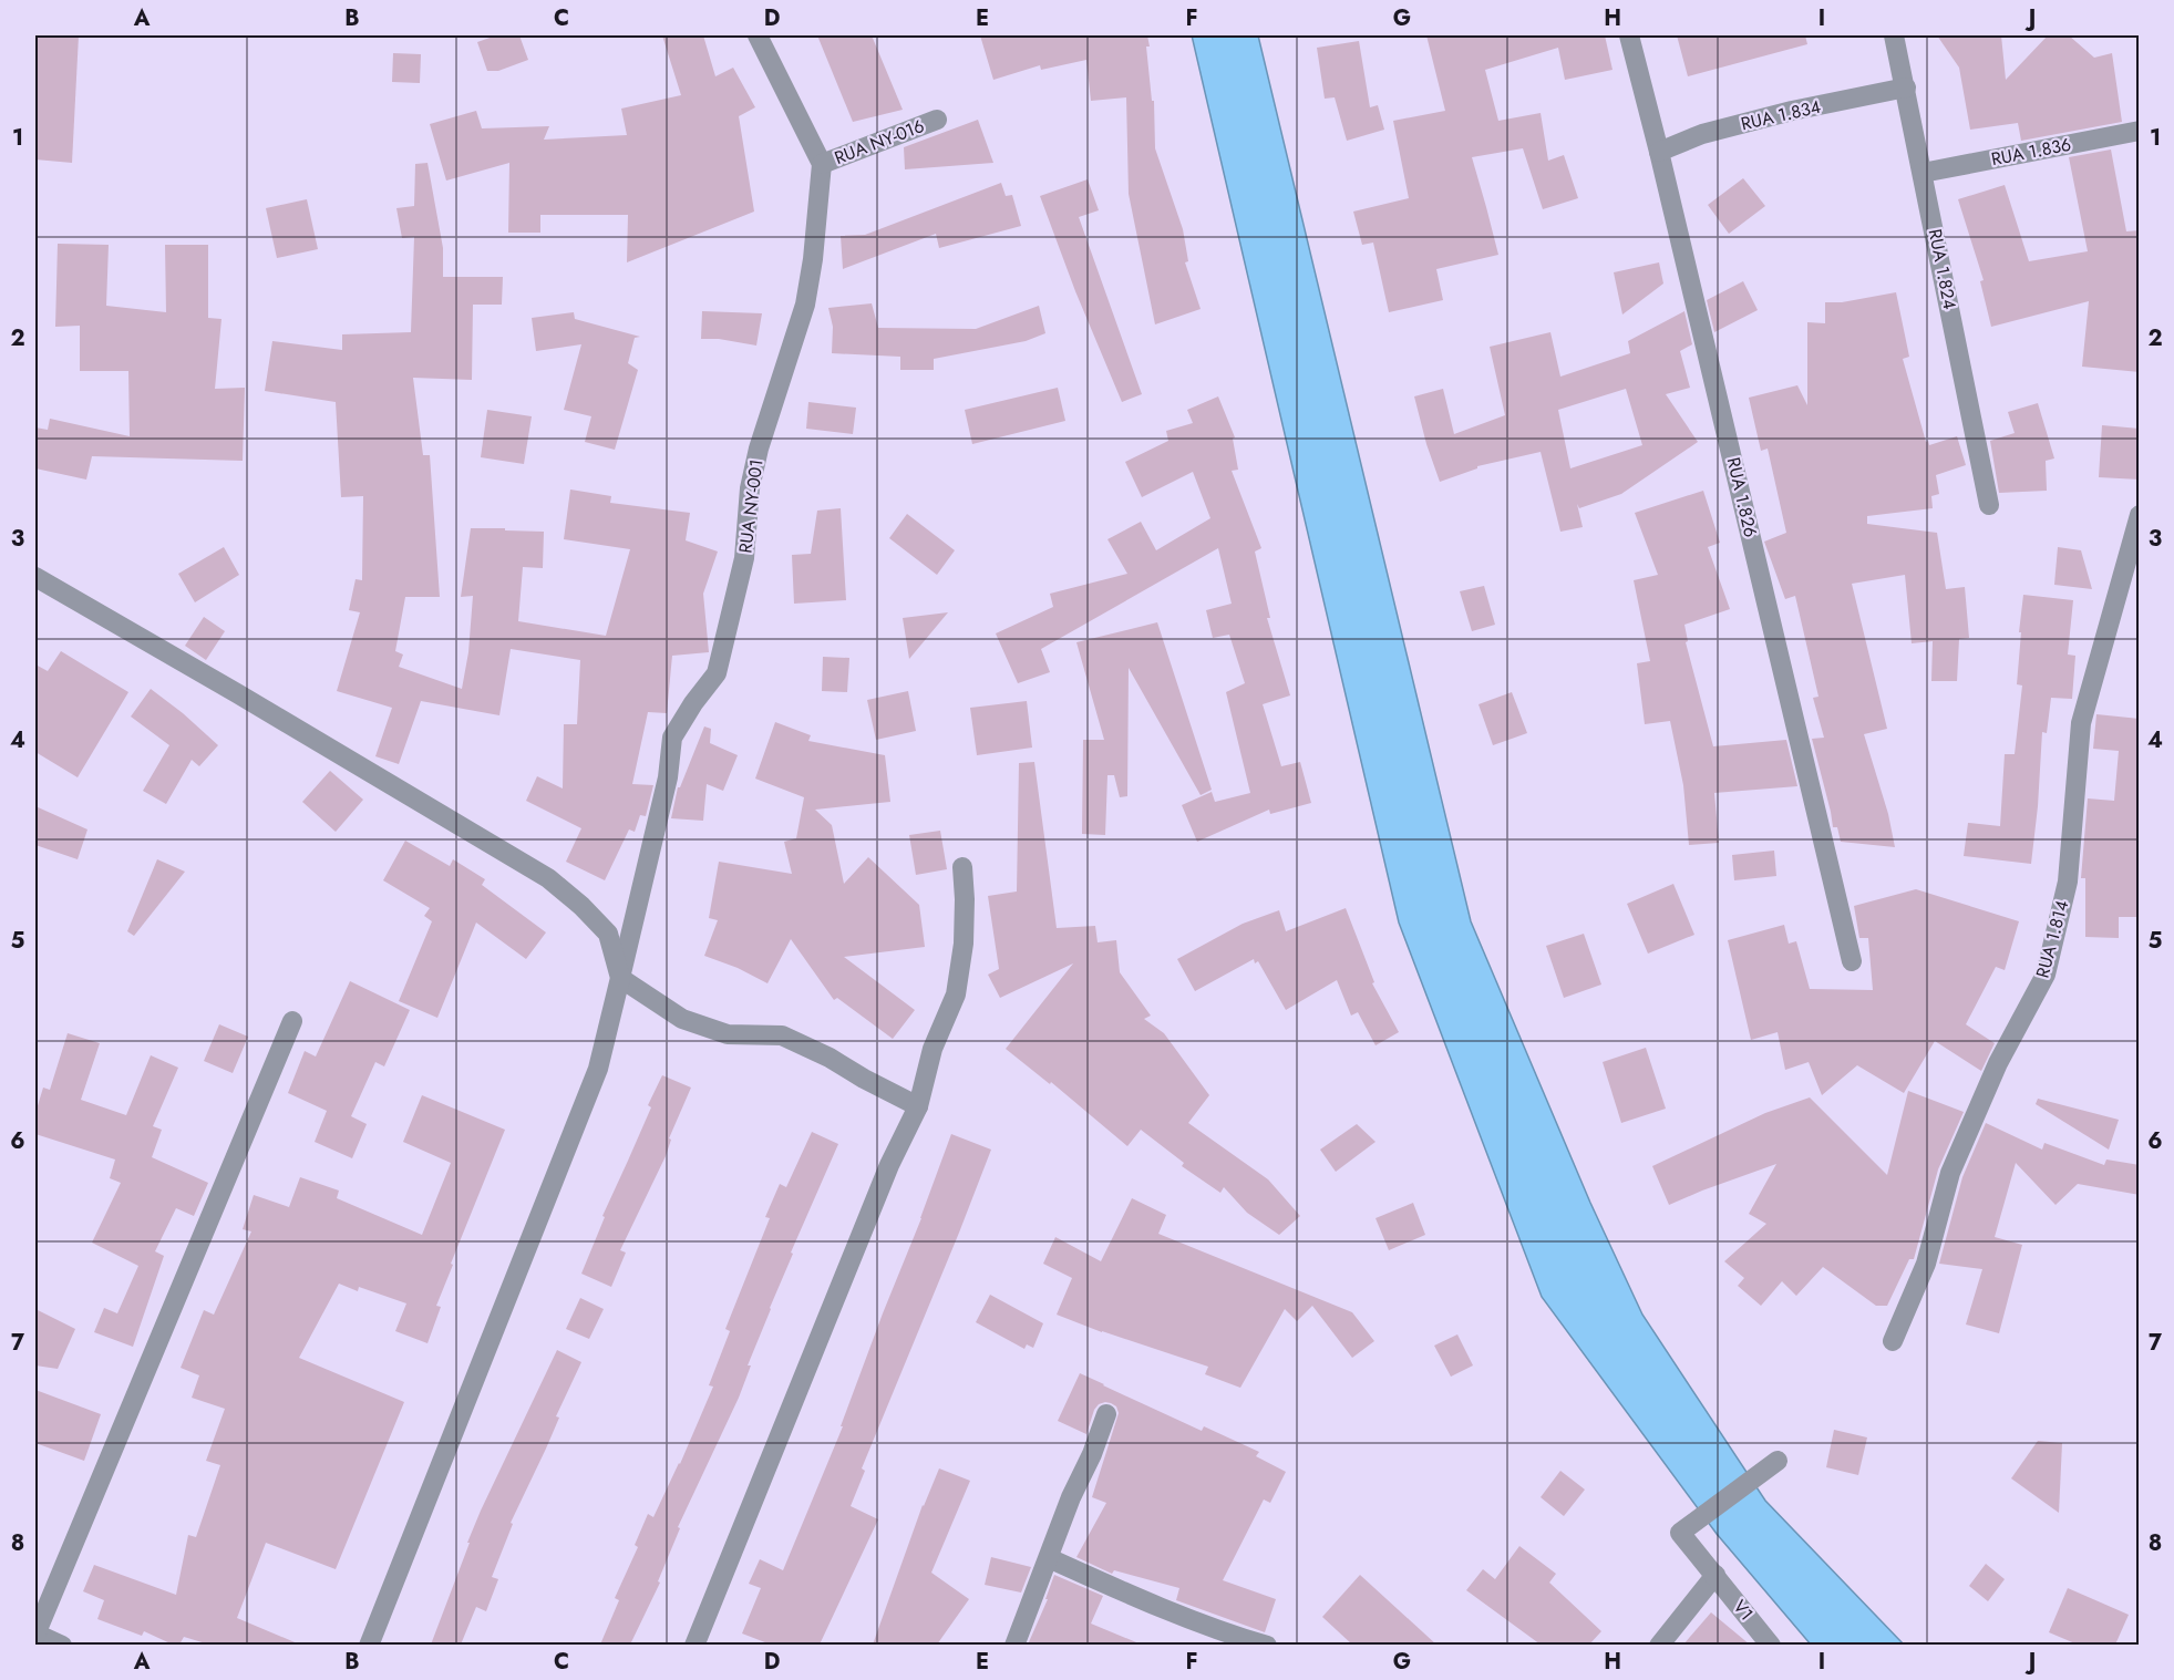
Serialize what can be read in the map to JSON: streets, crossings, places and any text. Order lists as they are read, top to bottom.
{
  "streets": {
    "street": [
      "RUA 1.834",
      "RUA NY-016",
      "RUA 1.836",
      "RUA 1.824",
      "RUA 1.826",
      "RUA NY-001",
      "RUA 1.814",
      "V1"
    ]
  },
  "crossings": [
    ["RUA 1.834", "RUA 1.824"],
    ["RUA 1.834", "RUA 1.826"],
    ["RUA NY-016", "RUA NY-001"],
    ["RUA 1.836", "RUA 1.824"]
  ],
  "grid": {
    "columns": [
      "A",
      "B",
      "C",
      "D",
      "E",
      "F",
      "G",
      "H",
      "I",
      "J"
    ],
    "rows": [
      "1",
      "2",
      "3",
      "4",
      "5",
      "6",
      "7",
      "8"
    ]
  }
}
